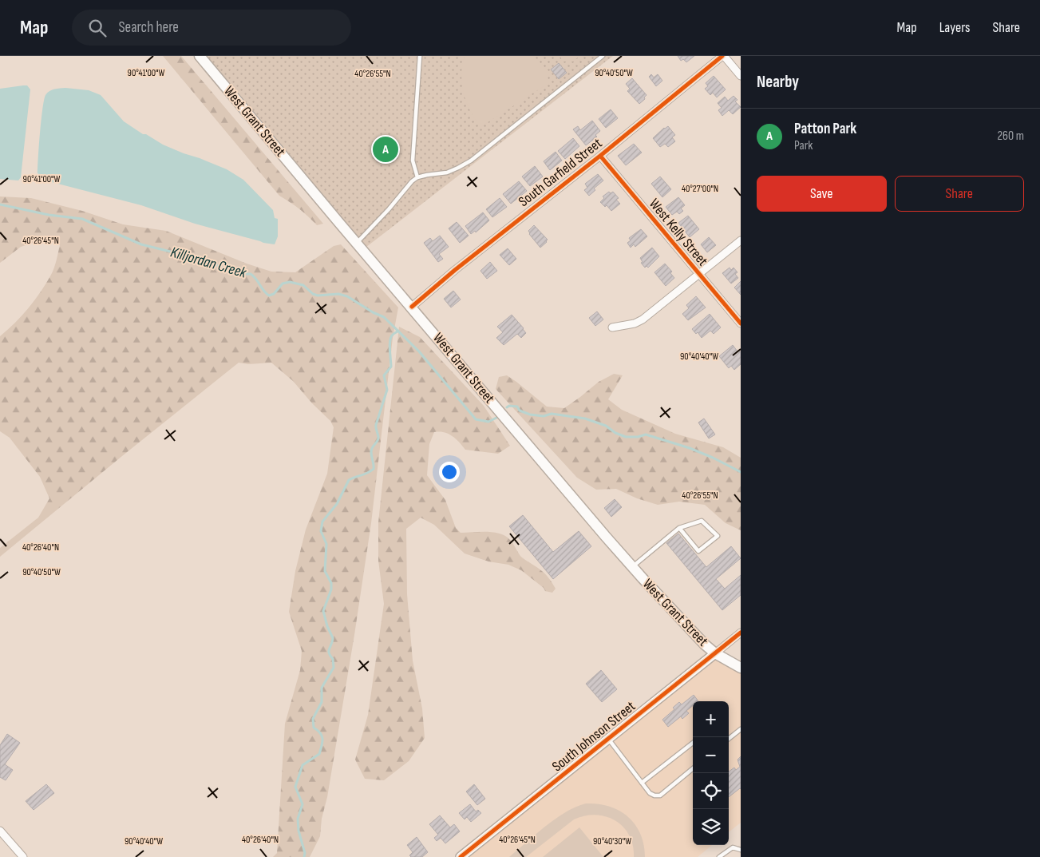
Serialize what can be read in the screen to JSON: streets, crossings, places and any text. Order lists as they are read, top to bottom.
{
  "streets": {
    "main road": ["West Grant Street"],
    "street": ["South Garfield Street", "West Kelly Street", "South Johnson Street"]
  },
  "crossings": [
    ["West Grant Street", "South Garfield Street"],
    ["West Grant Street", "South Johnson Street"],
    ["South Garfield Street", "West Kelly Street"]
  ],
  "water": ["Killjordan Creek"],
  "page": {
    "header": "Map",
    "search": "Search here",
    "nav": ["Map", "Layers", "Share"],
    "heading": "Nearby",
    "list": [
      {
        "mark": "A",
        "name": "Patton Park",
        "note": "Park",
        "value": "260 m"
      }
    ],
    "pins": "A",
    "buttons": ["Save", "Share"],
    "map_buttons": ["+", "−"]
  },
  "coordinates": [
    "90°41'00\"W",
    "90°40'50\"W",
    "40°26'55\"N",
    "40°27'00\"N",
    "40°26'45\"N",
    "90°40'40\"W",
    "40°26'40\"N",
    "90°40'30\"W"
  ]
}
